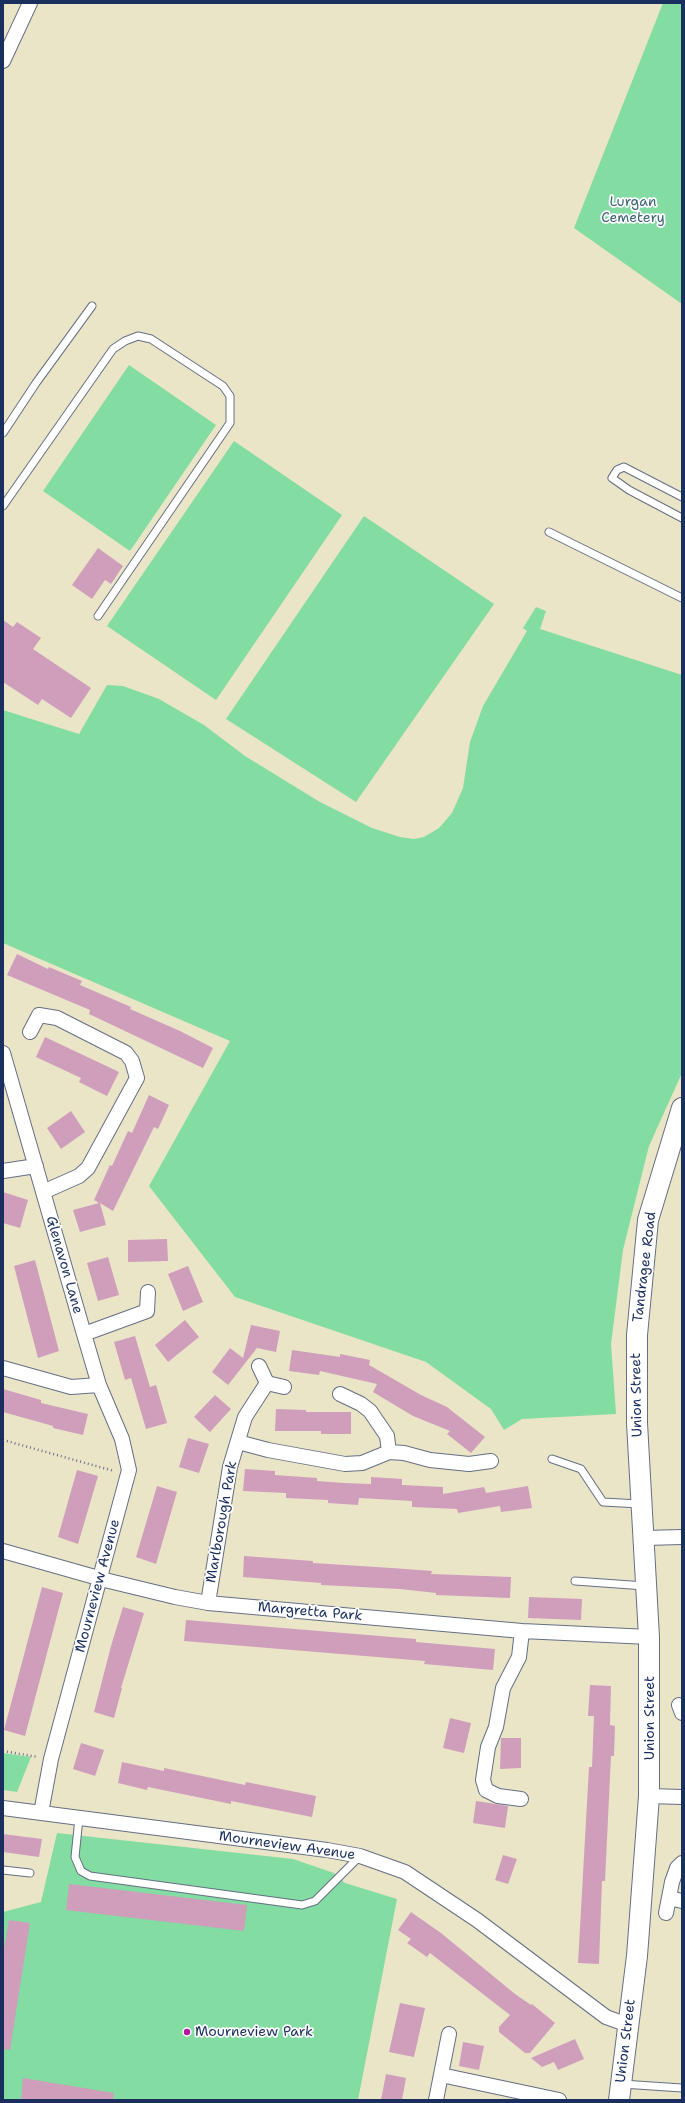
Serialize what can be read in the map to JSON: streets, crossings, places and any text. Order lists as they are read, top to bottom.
{
  "streets": {
    "street": [
      "Glenavon Lane",
      "Tandragee Road",
      "Union Street",
      "Marlborough Park",
      "Mourneview Avenue",
      "Margretta Park"
    ]
  },
  "crossings": [
    ["Glenavon Lane", "Mourneview Avenue"],
    ["Tandragee Road", "Union Street"],
    ["Union Street", "Mourneview Avenue"],
    ["Union Street", "Margretta Park"],
    ["Marlborough Park", "Margretta Park"],
    ["Mourneview Avenue", "Margretta Park"]
  ],
  "parks": ["Lurgan Cemetery"],
  "places": ["Mourneview Park"]
}
